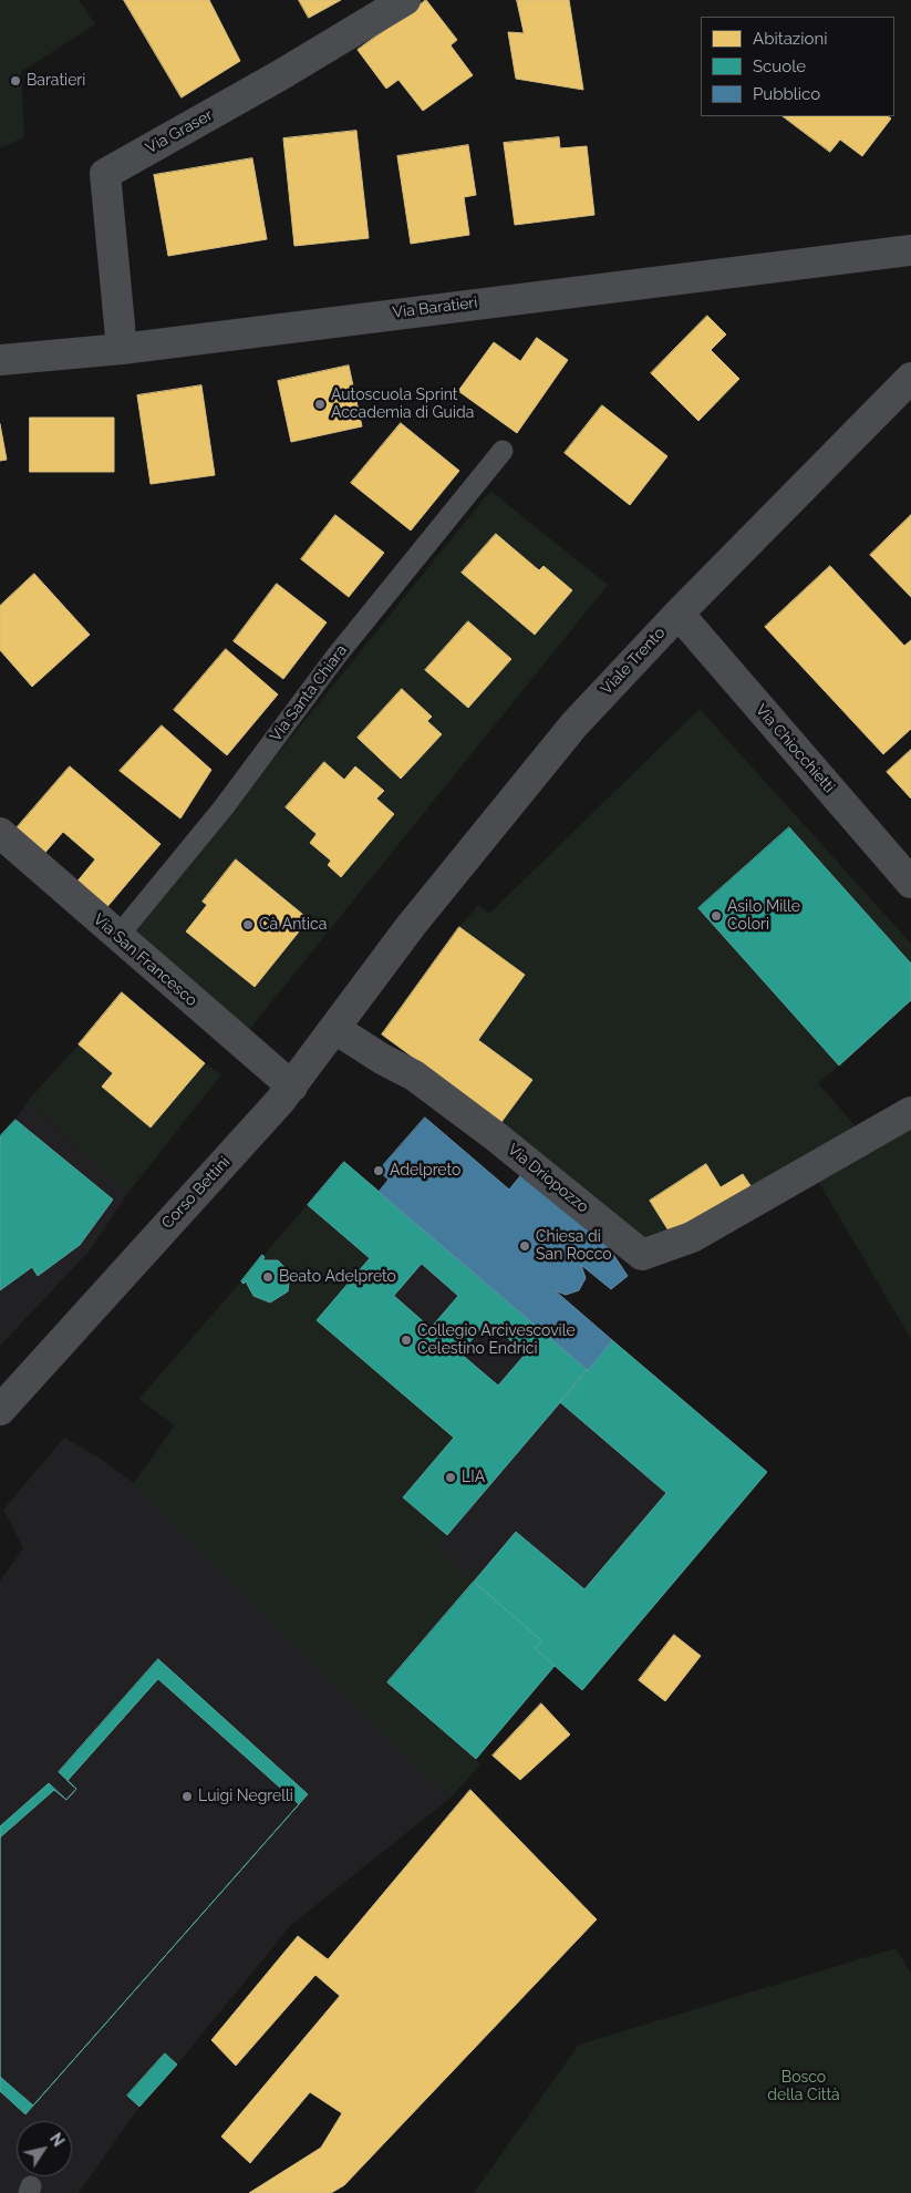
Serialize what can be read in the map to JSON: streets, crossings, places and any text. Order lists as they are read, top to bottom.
{
  "streets": {
    "street": [
      "Via Graser",
      "Via Baratieri",
      "Viale Trento",
      "Via Chiocchietti",
      "Via San Francesco",
      "Via Driopozzo",
      "Corso Bettini"
    ],
    "lane": ["Via Santa Chiara"]
  },
  "crossings": [
    ["Via Graser", "Via Baratieri"],
    ["Viale Trento", "Via Chiocchietti"],
    ["Viale Trento", "Corso Bettini"],
    ["Via Santa Chiara", "Via San Francesco"],
    ["Via San Francesco", "Corso Bettini"],
    ["Via Driopozzo", "Corso Bettini"]
  ],
  "parks": ["Bosco della Città"],
  "places": [
    "Baratieri",
    "Autoscuola Sprint Accademia di Guida",
    "Asilo Mille Colori",
    "Cà Antica",
    "Adelpreto",
    "Chiesa di San Rocco",
    "Beato Adelpreto",
    "Collegio Arcivescovile Celestino Endrici",
    "LIA",
    "Luigi Negrelli"
  ],
  "legend": ["Abitazioni", "Scuole", "Pubblico"],
  "north": "top right"
}
